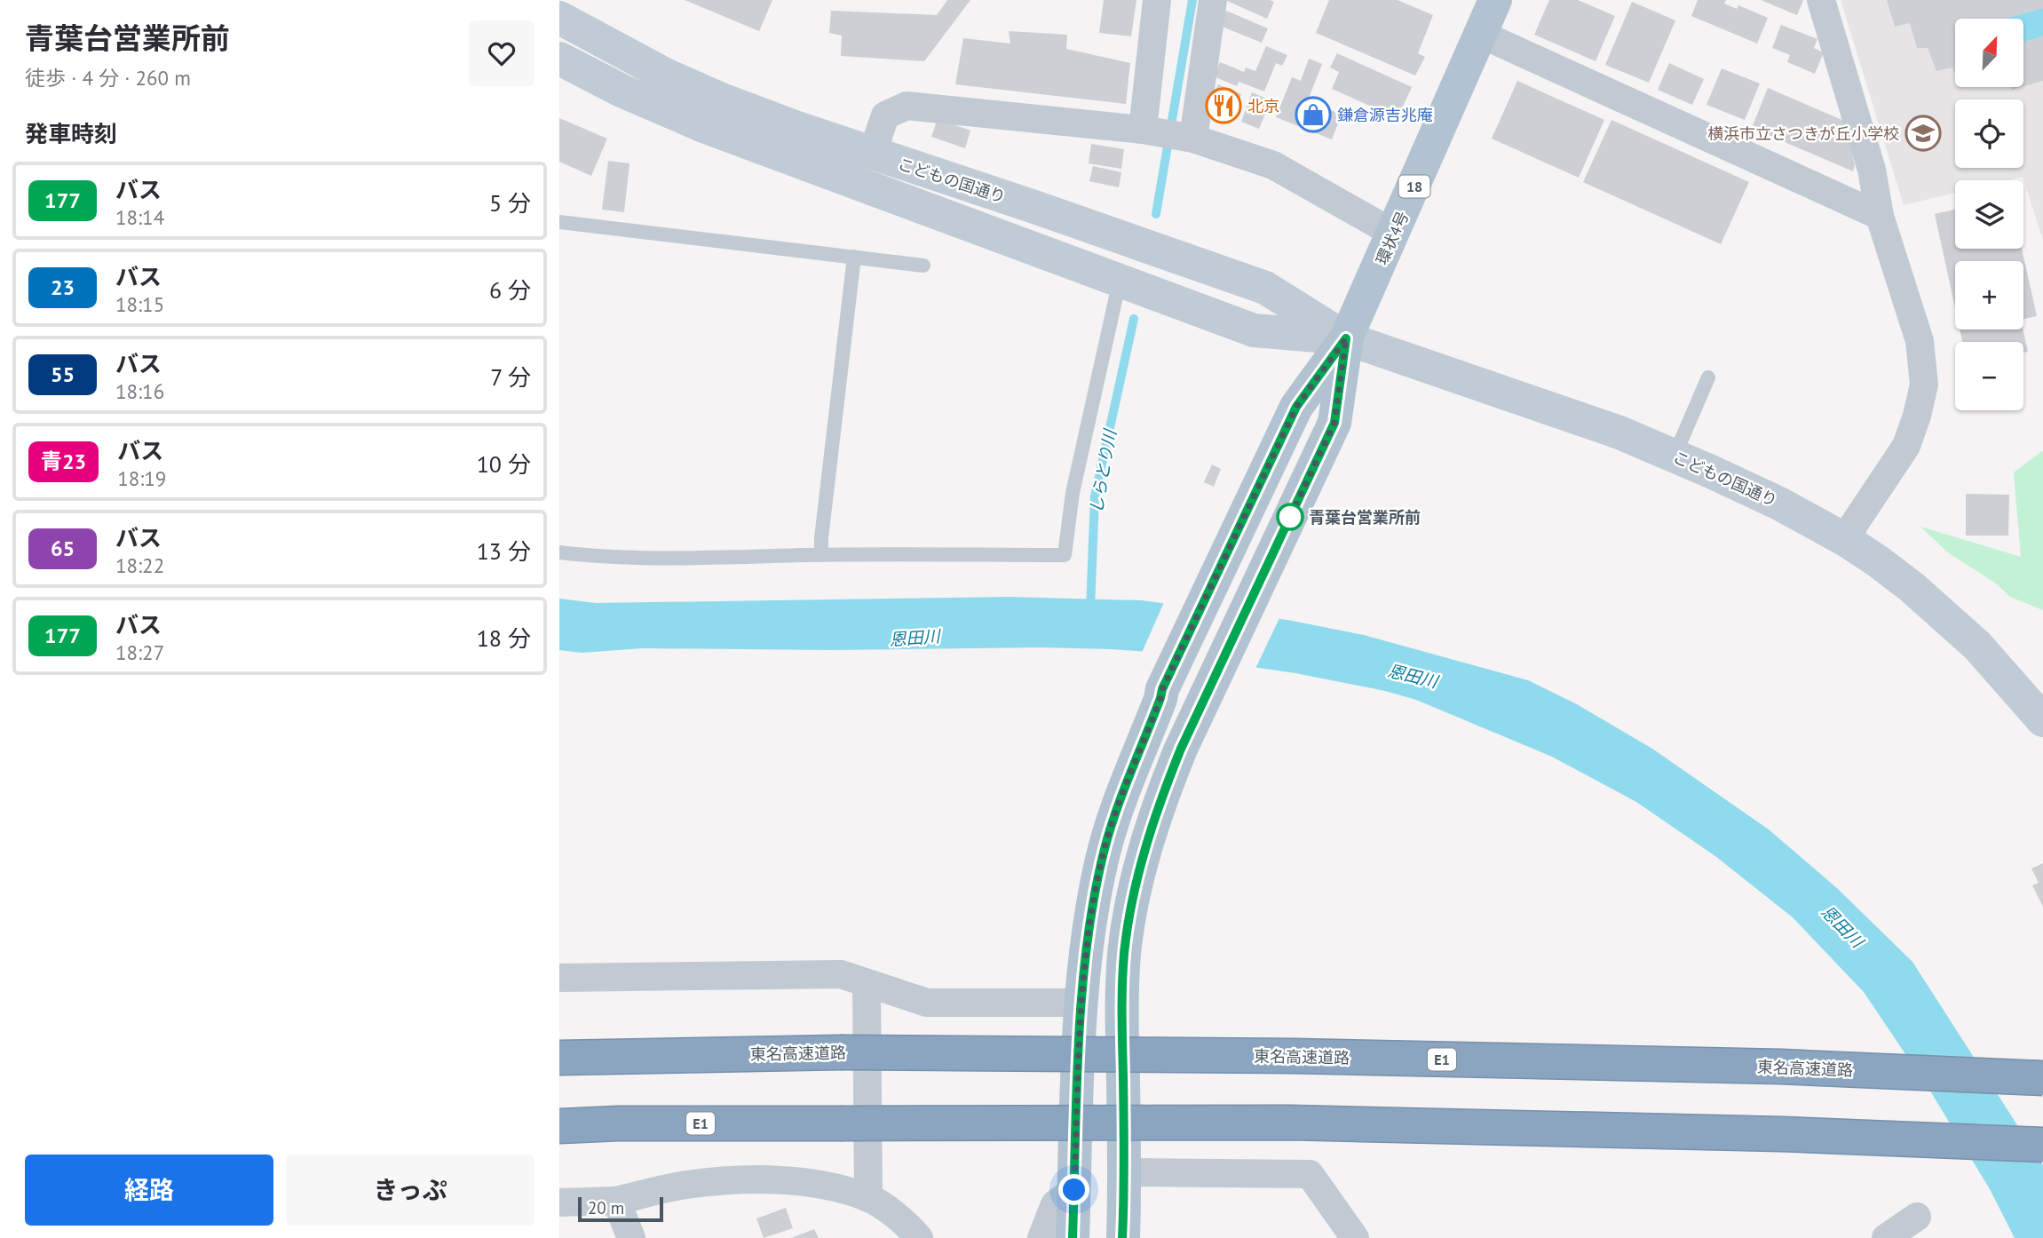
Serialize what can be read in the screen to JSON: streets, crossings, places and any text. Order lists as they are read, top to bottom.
{
  "streets": {
    "highway": ["東名高速道路", "E1"],
    "main road": ["こどもの国通り", "18", "環状4号"]
  },
  "crossings": [
    ["こどもの国通り", "環状4号"],
    ["18", "環状4号"]
  ],
  "water": ["しらとり川", "恩田川"],
  "places": {
    "restaurant": ["北京"],
    "shop": ["鎌倉源吉兆庵"],
    "school or university": ["横浜市立さつきが丘小学校"],
    "other": ["青葉台営業所前"]
  },
  "lines": ["bus line 177"],
  "scale_bar": "20 m",
  "north": "top right",
  "page": {
    "heading": [
      ["青葉台営業所前", "徒歩 · 4 分 · 260 m"],
      "発車時刻"
    ],
    "map_buttons": ["+", "−"],
    "list": [
      {
        "mark": "177",
        "name": "バス",
        "note": "18:14",
        "value": "5 分"
      },
      {
        "mark": "23",
        "name": "バス",
        "note": "18:15",
        "value": "6 分"
      },
      {
        "mark": "55",
        "name": "バス",
        "note": "18:16",
        "value": "7 分"
      },
      {
        "mark": "青23",
        "name": "バス",
        "note": "18:19",
        "value": "10 分"
      },
      {
        "mark": "65",
        "name": "バス",
        "note": "18:22",
        "value": "13 分"
      },
      {
        "mark": "177",
        "name": "バス",
        "note": "18:27",
        "value": "18 分"
      }
    ],
    "buttons": ["経路", "きっぷ"],
    "scale": "20 m"
  }
}
